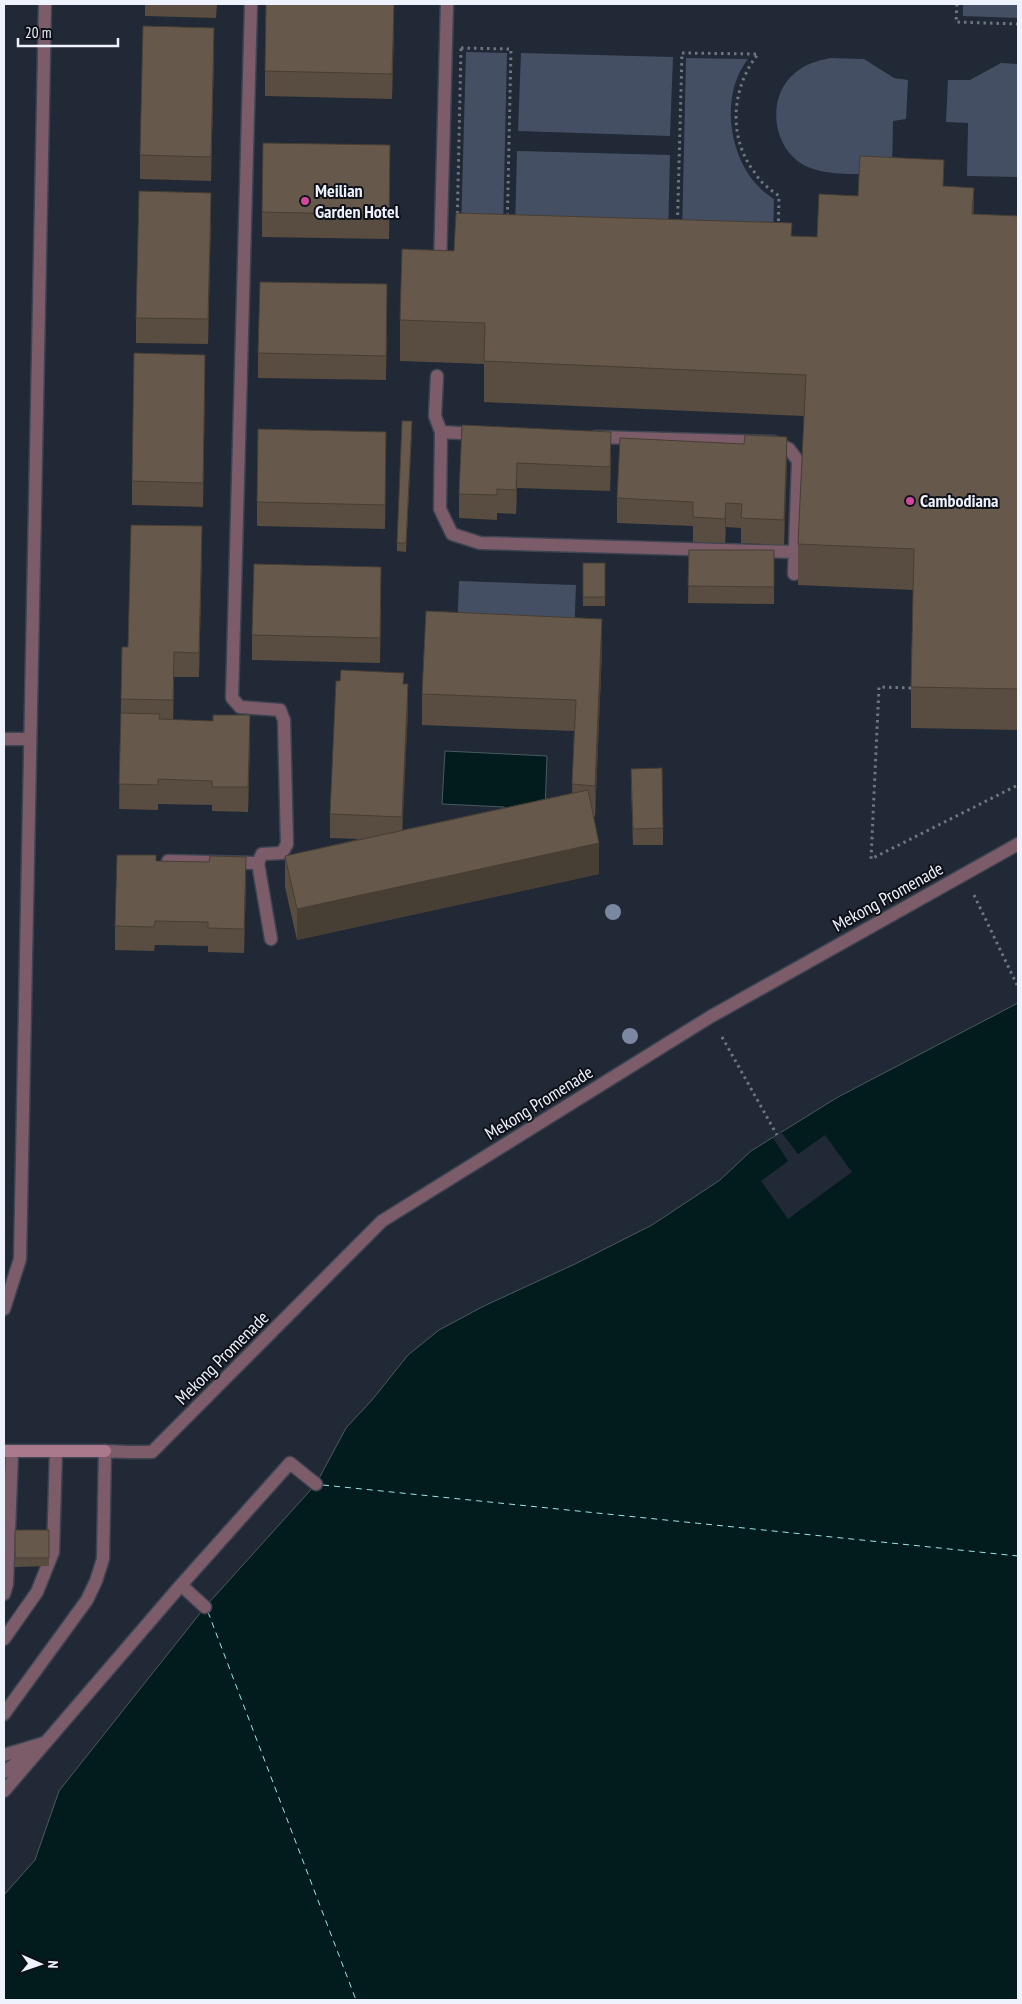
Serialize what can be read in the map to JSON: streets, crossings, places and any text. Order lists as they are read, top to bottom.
{
  "streets": {
    "street": ["Mekong Promenade"]
  },
  "places": ["Meilian Garden Hotel", "Cambodiana"],
  "scale_bar": "20 m",
  "north": "right"
}
